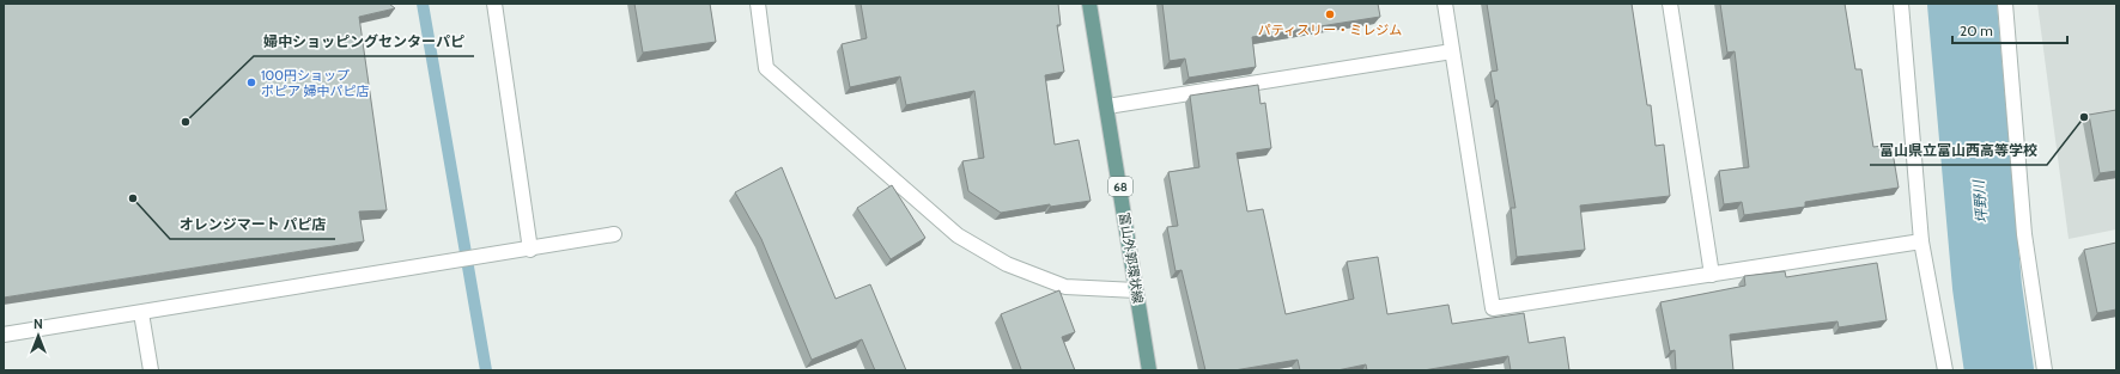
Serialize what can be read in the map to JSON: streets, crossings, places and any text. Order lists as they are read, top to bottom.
{
  "streets": {
    "main road": ["68", "富山外郭環状線"]
  },
  "water": ["坪野川"],
  "places": [
    "パティスリー・ミレジム",
    "100円ショップ ポピア 婦中パピ店",
    "富山県立富山西高等学校",
    "婦中ショッピングセンターパピ",
    "オレンジマート パピ店"
  ],
  "scale_bar": "20 m",
  "north": "top"
}
